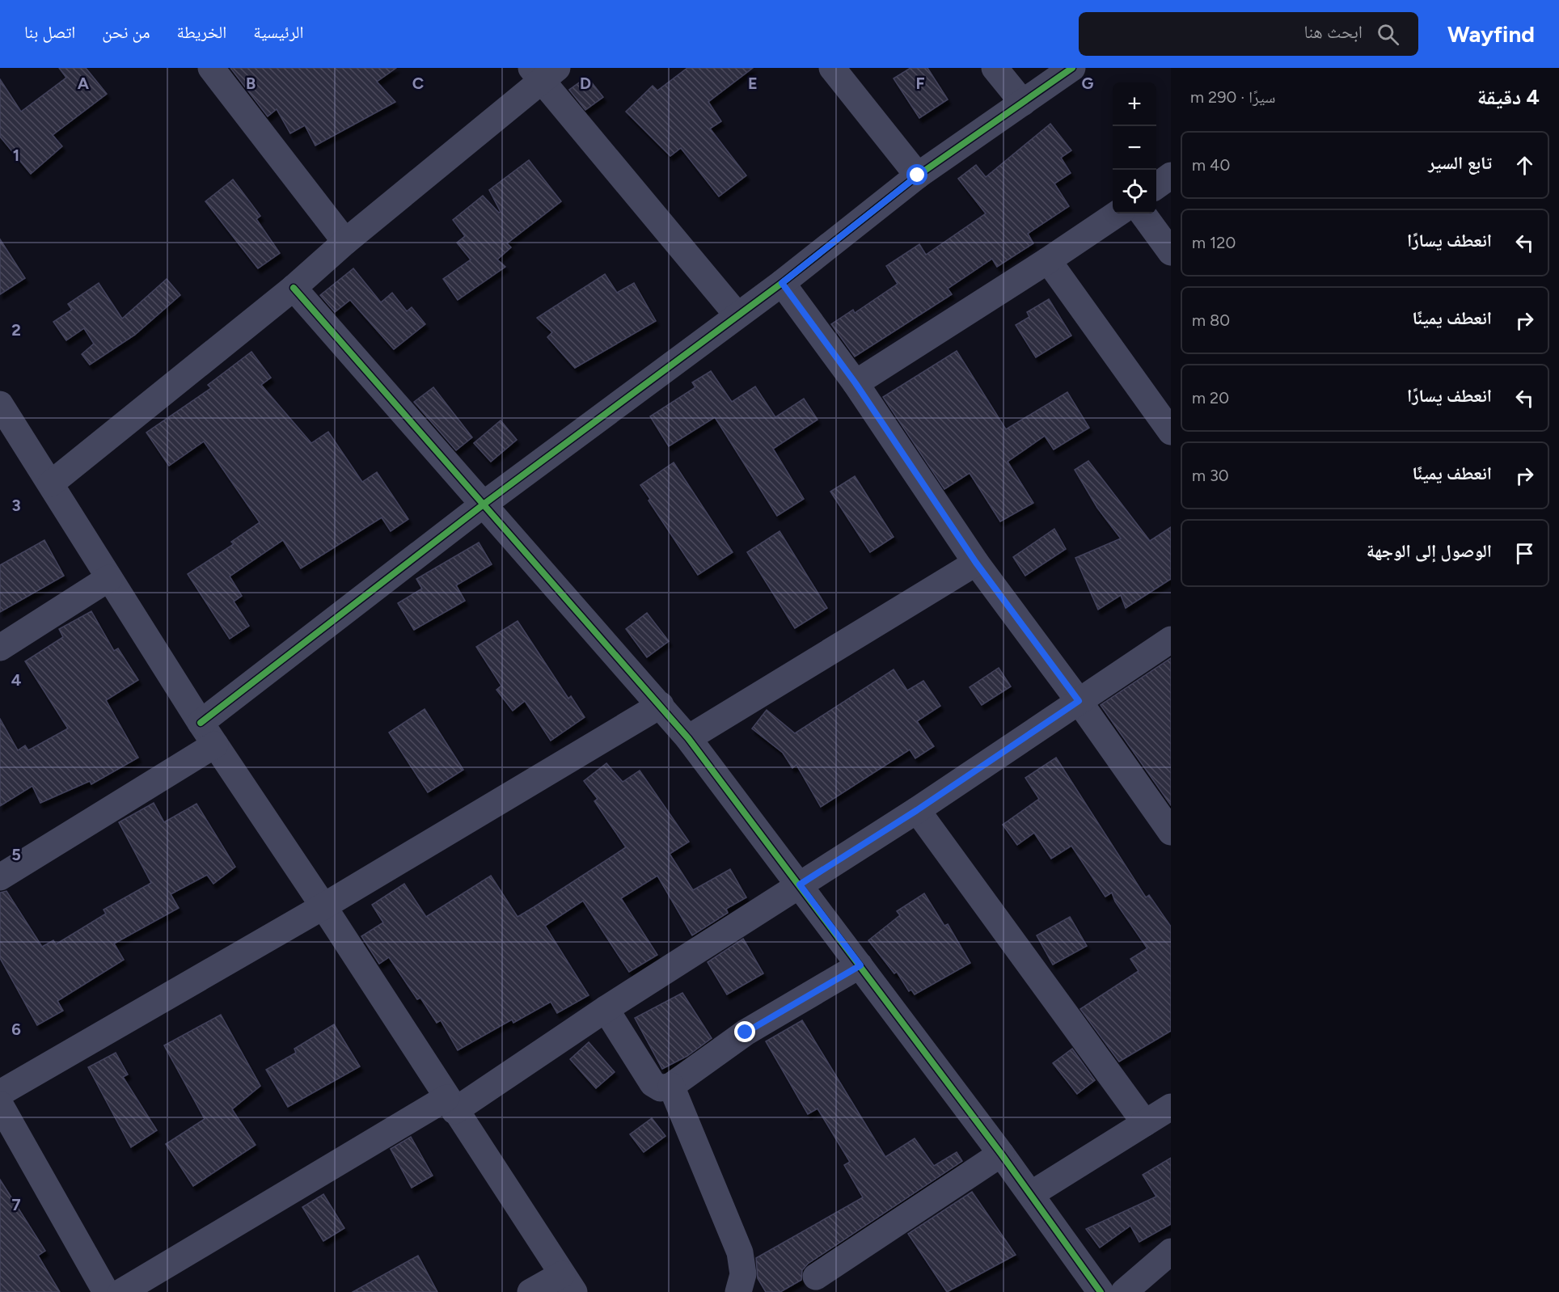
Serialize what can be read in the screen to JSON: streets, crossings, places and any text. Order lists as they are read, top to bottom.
{
  "page": {
    "header": "Wayfind",
    "search": "ابحث هنا",
    "nav": [
      "الرئيسية",
      "الخريطة",
      "من نحن",
      "اتصل بنا"
    ],
    "heading": ["4 دقيقة", "سيرًا · 290 m"],
    "map_buttons": ["+", "−"],
    "list": [
      ["تابع السير", "40 m"],
      ["انعطف يسارًا", "120 m"],
      ["انعطف يمينًا", "80 m"],
      ["انعطف يسارًا", "20 m"],
      ["انعطف يمينًا", "30 m"],
      "الوصول إلى الوجهة"
    ]
  },
  "grid": {
    "columns": [
      "A",
      "B",
      "C",
      "D",
      "E",
      "F",
      "G"
    ],
    "rows": [
      "1",
      "2",
      "3",
      "4",
      "5",
      "6",
      "7"
    ]
  }
}
